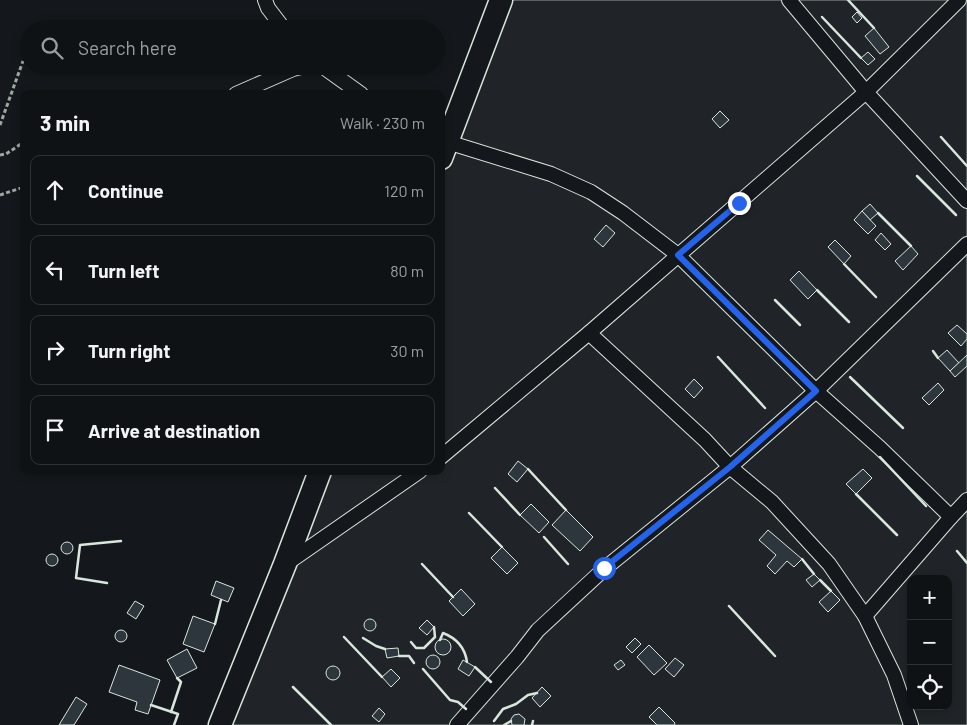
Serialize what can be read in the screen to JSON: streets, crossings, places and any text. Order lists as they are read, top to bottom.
{
  "page": {
    "search": "Search here",
    "heading": ["3 min", "Walk · 230 m"],
    "list": [
      ["Continue", "120 m"],
      ["Turn left", "80 m"],
      ["Turn right", "30 m"],
      "Arrive at destination"
    ],
    "map_buttons": ["+", "−"]
  }
}
